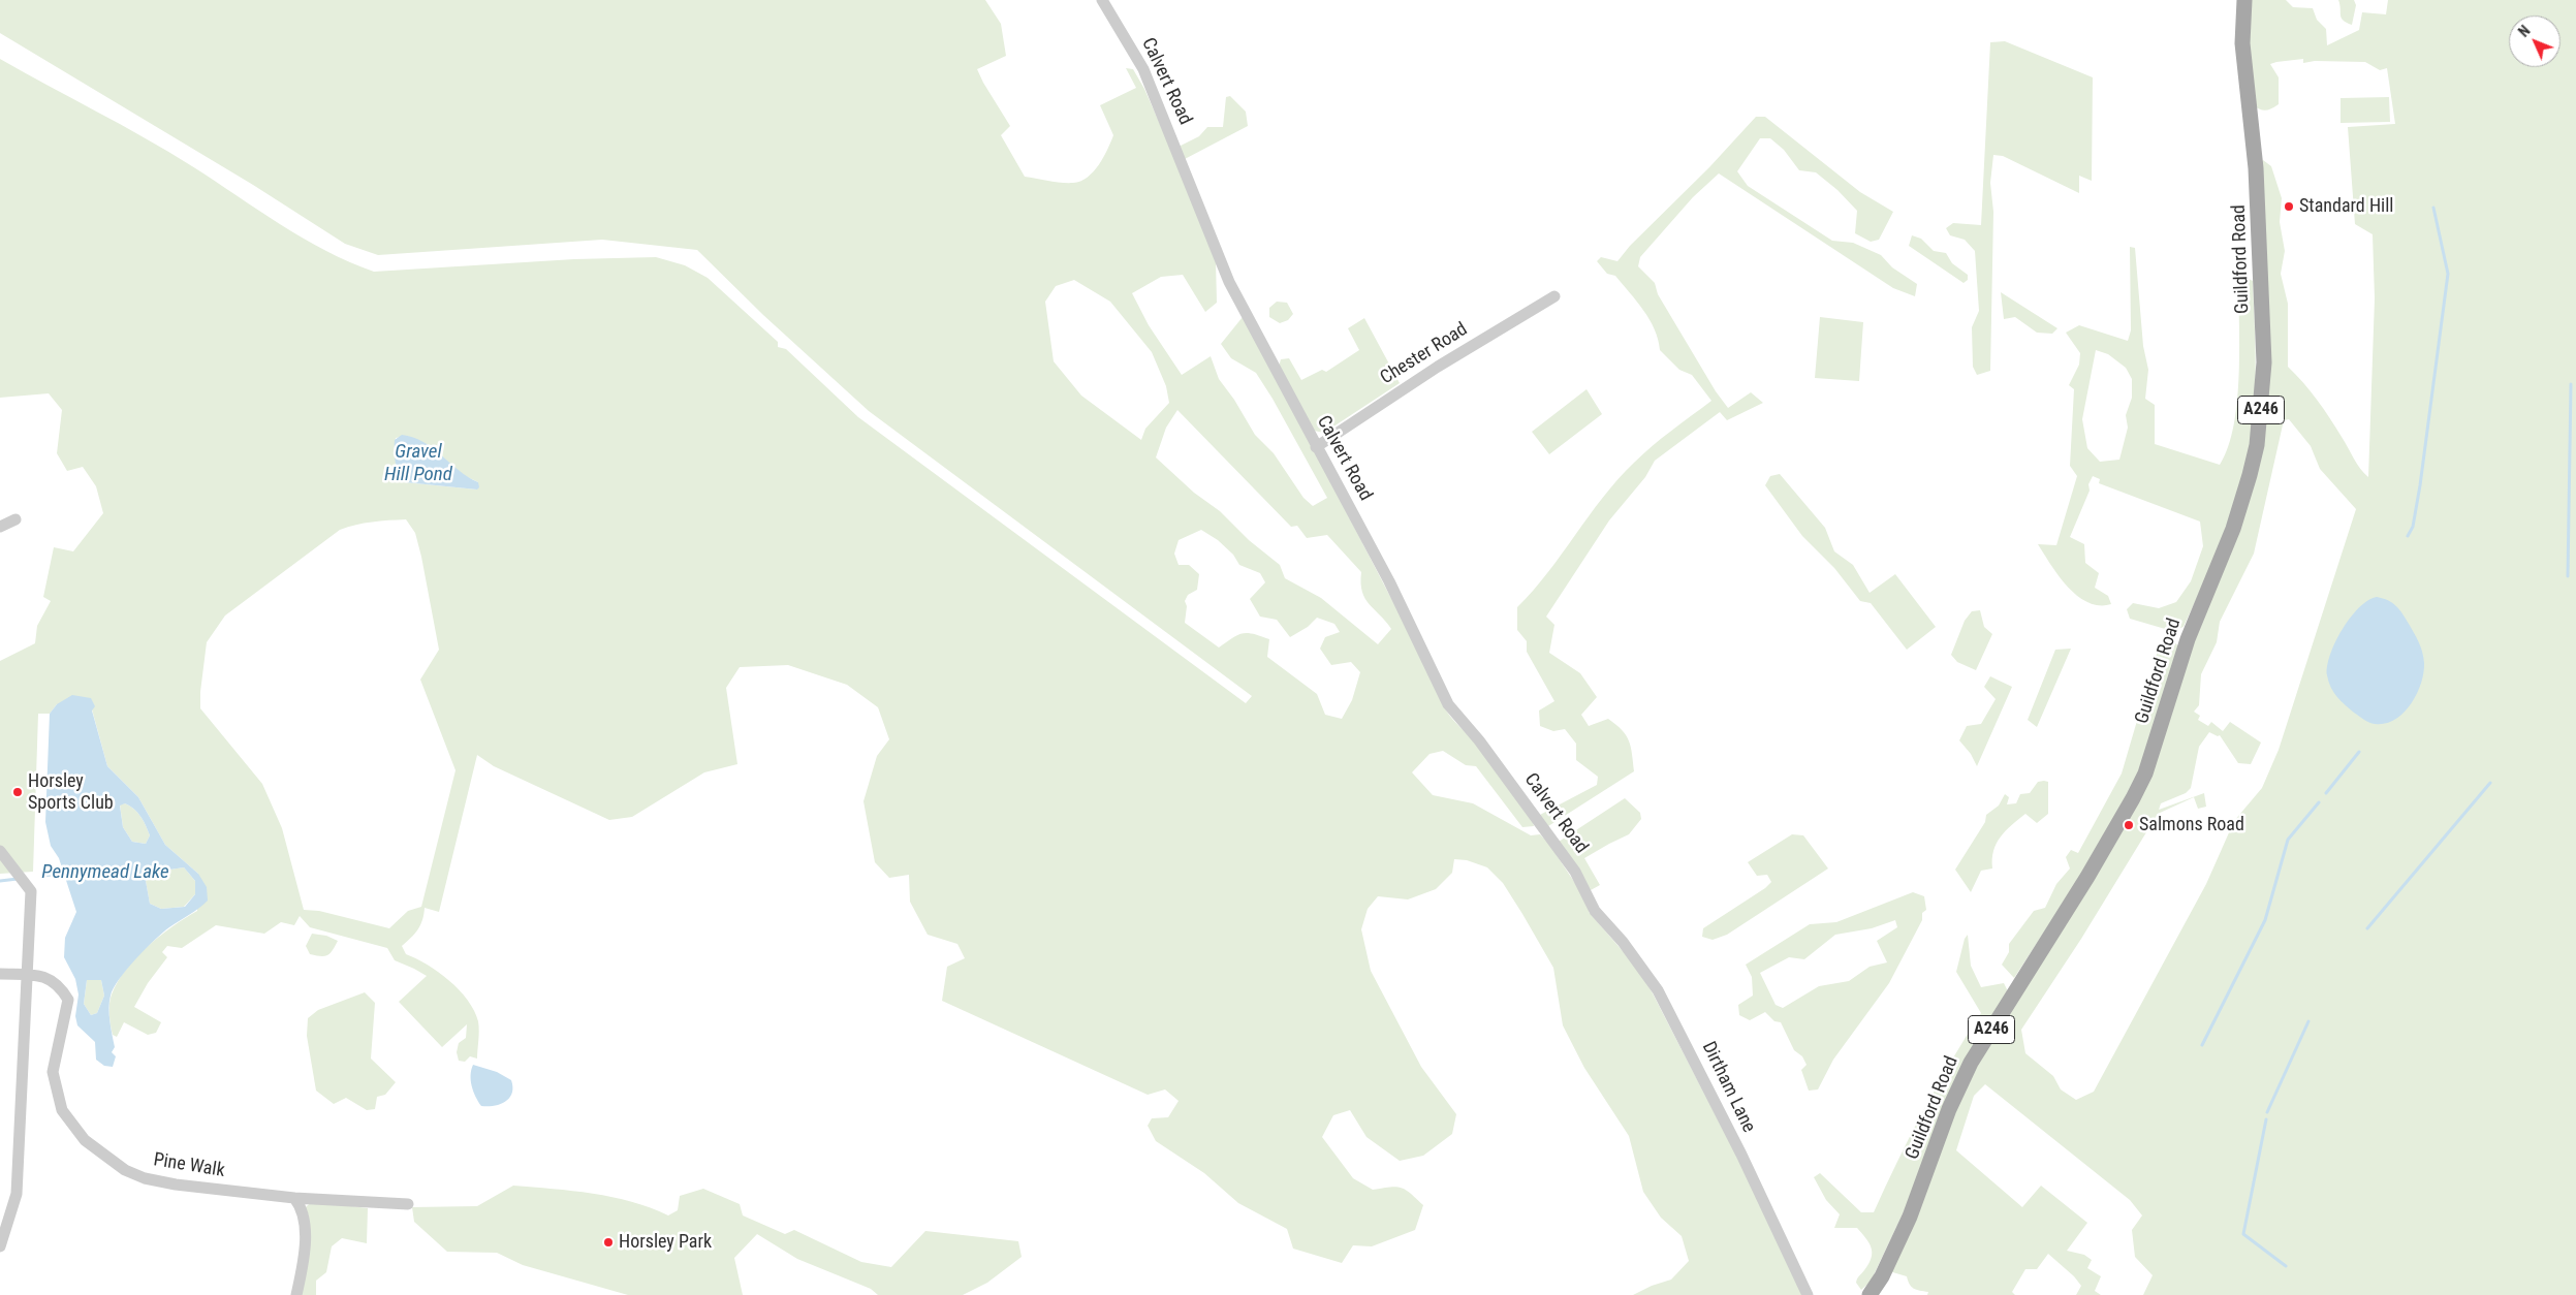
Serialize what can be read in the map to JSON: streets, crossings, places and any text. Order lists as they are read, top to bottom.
{
  "streets": {
    "main road": ["Guildford Road", "A246"],
    "street": [
      "Calvert Road",
      "Chester Road",
      "Dirtham Lane",
      "Pine Walk"
    ]
  },
  "crossings": [
    ["Calvert Road", "Chester Road"],
    ["Calvert Road", "Dirtham Lane"]
  ],
  "water": ["Gravel Hill Pond", "Pennymead Lake"],
  "places": [
    "Standard Hill",
    "Horsley Sports Club",
    "Salmons Road",
    "Horsley Park"
  ],
  "north": "top left"
}
